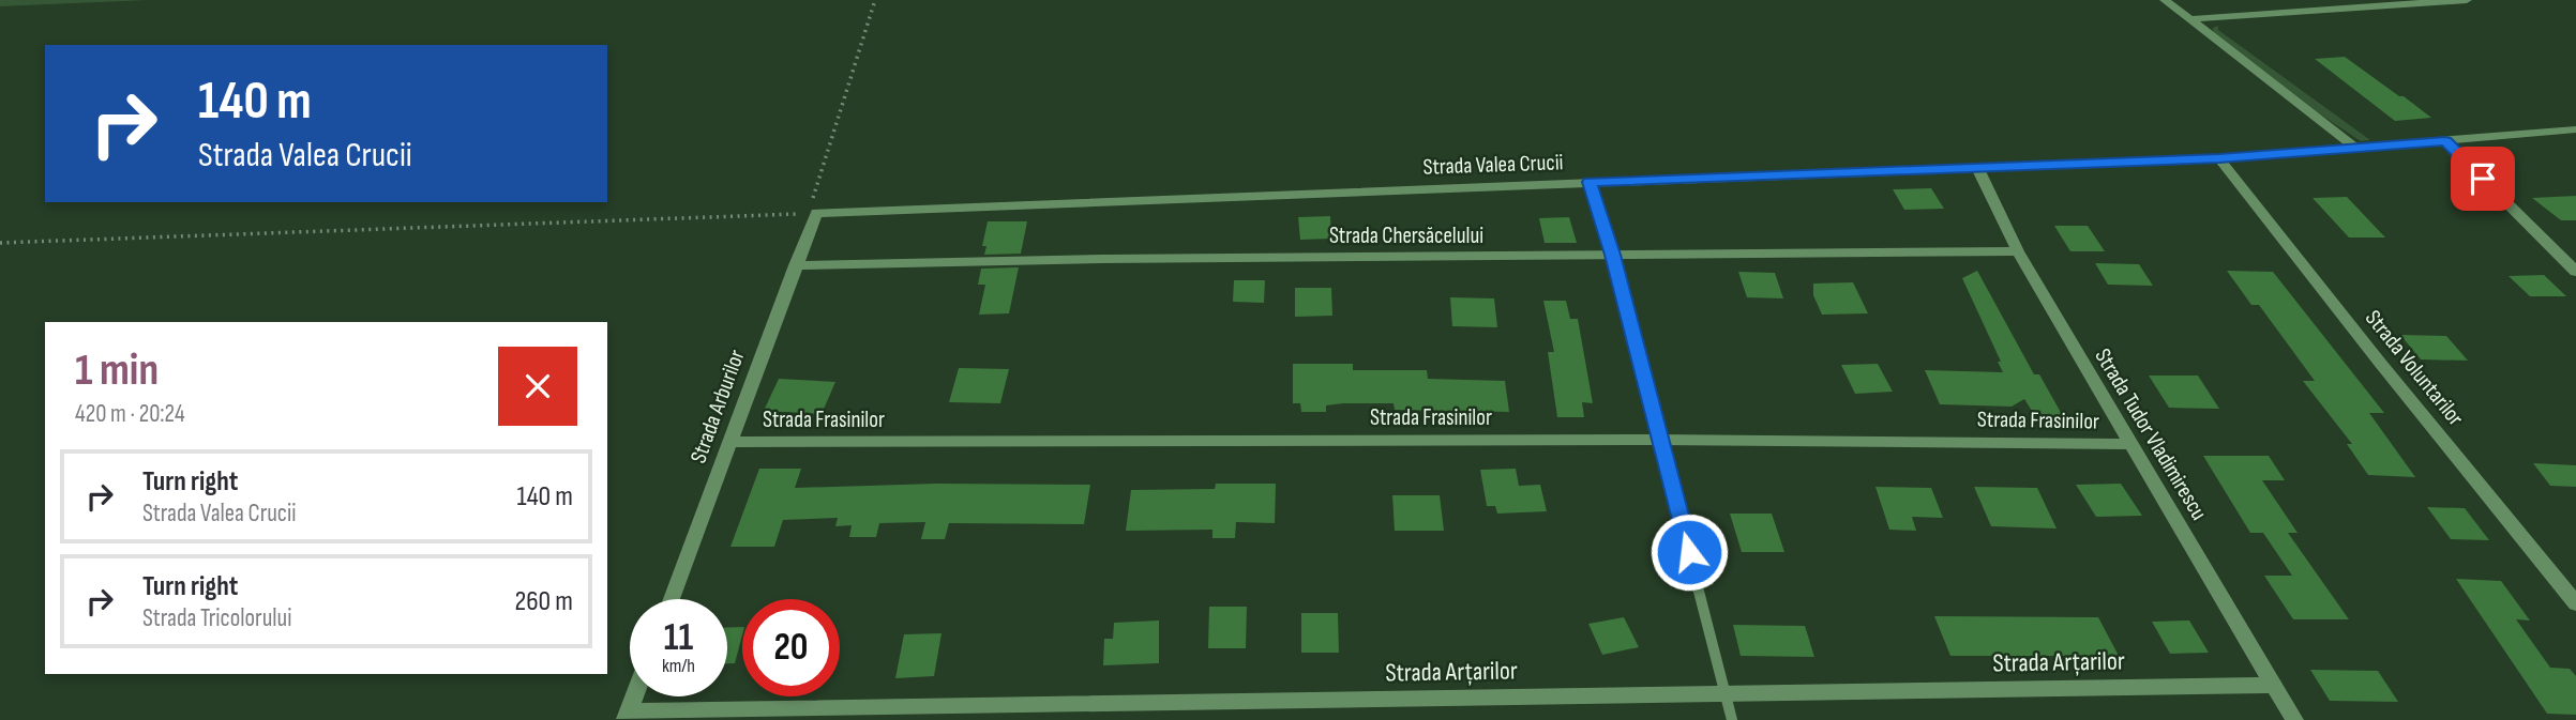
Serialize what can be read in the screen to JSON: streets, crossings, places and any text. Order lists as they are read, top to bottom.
{
  "streets": {
    "street": [
      "Strada Valea Crucii",
      "Strada Chersăcelului",
      "Strada Voluntarilor",
      "Strada Arburilor",
      "Strada Frasinilor",
      "Strada Tudor Vladimirescu",
      "Strada Arțarilor"
    ]
  },
  "crossings": [
    ["Strada Valea Crucii", "Strada Voluntarilor"],
    ["Strada Valea Crucii", "Strada Arburilor"],
    ["Strada Valea Crucii", "Strada Tudor Vladimirescu"],
    ["Strada Chersăcelului", "Strada Arburilor"],
    ["Strada Chersăcelului", "Strada Tudor Vladimirescu"],
    ["Strada Arburilor", "Strada Frasinilor"],
    ["Strada Frasinilor", "Strada Tudor Vladimirescu"],
    ["Strada Tudor Vladimirescu", "Strada Arțarilor"]
  ],
  "page": {
    "turn": ["140 m", "Strada Valea Crucii"],
    "heading": ["1 min", "420 m · 20:24"],
    "list": [
      {
        "name": "Turn right",
        "note": "Strada Valea Crucii",
        "value": "140 m"
      },
      {
        "name": "Turn right",
        "note": "Strada Tricolorului",
        "value": "260 m"
      }
    ],
    "speed": "11 km/h",
    "limit": "20"
  }
}
